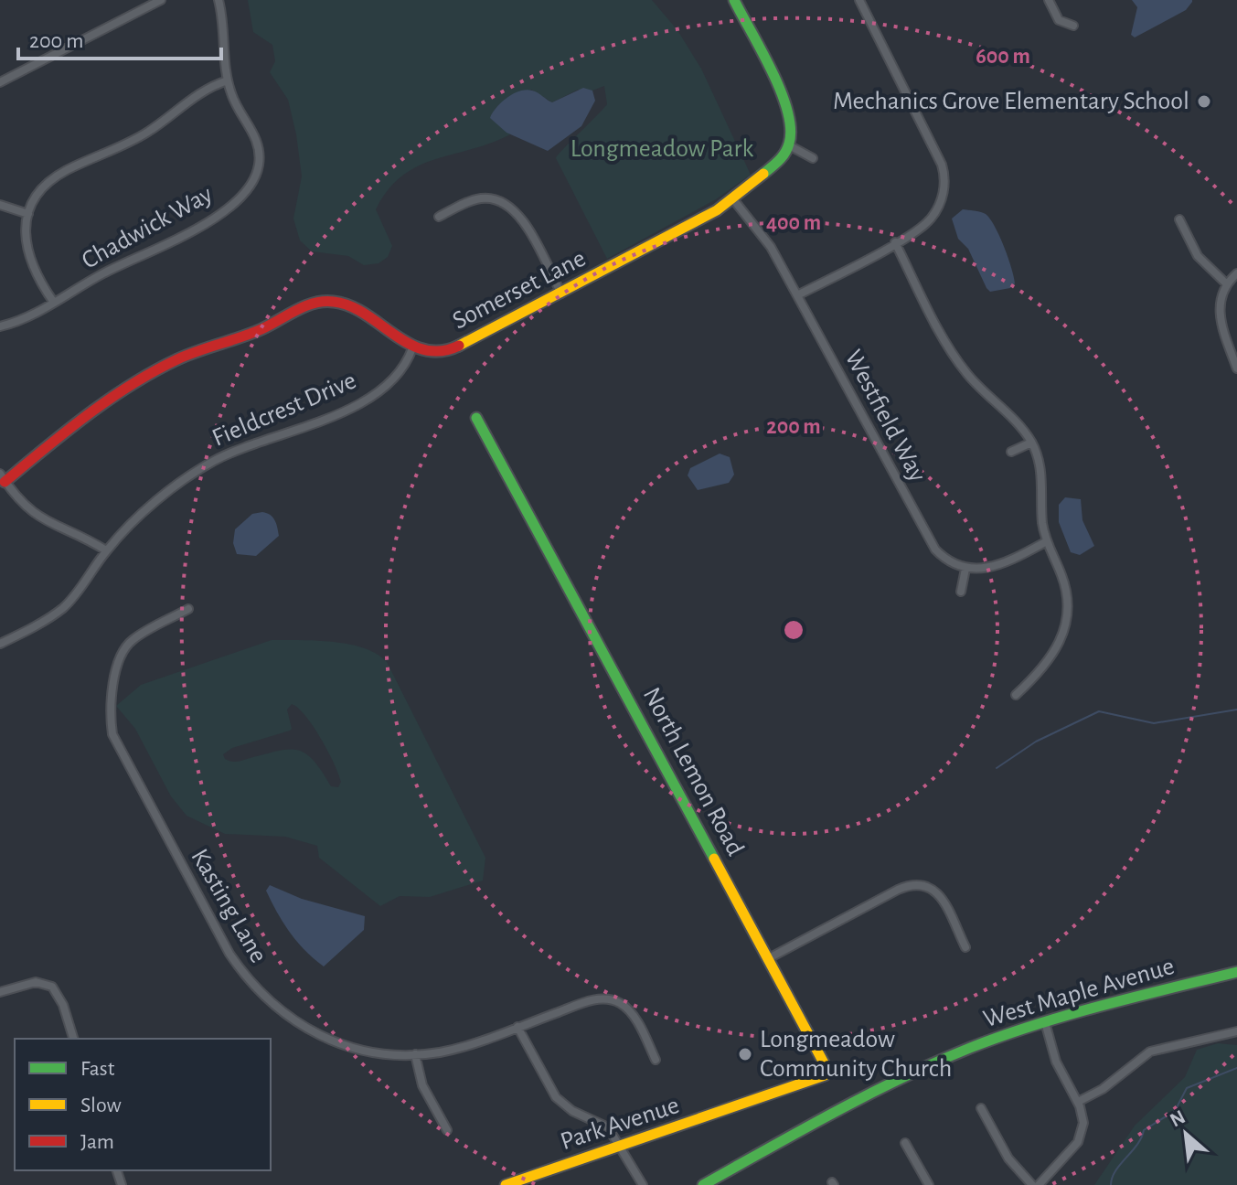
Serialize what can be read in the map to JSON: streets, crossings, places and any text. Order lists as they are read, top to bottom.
{
  "streets": {
    "street": [
      "Chadwick Way",
      "Somerset Lane",
      "Fieldcrest Drive",
      "Westfield Way",
      "North Lemon Road",
      "Kasting Lane",
      "West Maple Avenue",
      "Park Avenue"
    ]
  },
  "crossings": [
    ["Somerset Lane", "Fieldcrest Drive"],
    ["Somerset Lane", "Westfield Way"],
    ["North Lemon Road", "Park Avenue"]
  ],
  "parks": ["Longmeadow Park"],
  "places": ["Mechanics Grove Elementary School", "Longmeadow Community Church"],
  "legend": ["Fast", "Slow", "Jam"],
  "scale_bar": "200 m",
  "north": "top left",
  "rings": ["600 m", "400 m", "200 m"]
}
